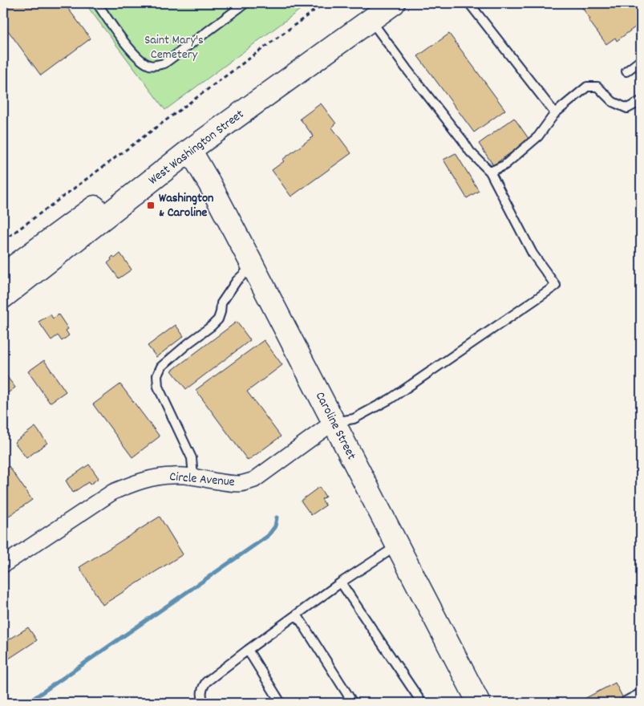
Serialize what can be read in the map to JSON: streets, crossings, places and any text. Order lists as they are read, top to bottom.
{
  "streets": {
    "main road": ["West Washington Street", "Caroline Street"],
    "street": ["Circle Avenue"]
  },
  "crossings": [
    ["West Washington Street", "Caroline Street"],
    ["Caroline Street", "Circle Avenue"]
  ],
  "parks": ["Saint Mary's Cemetery"],
  "places": {
    "transit": ["Washington & Caroline"]
  }
}
